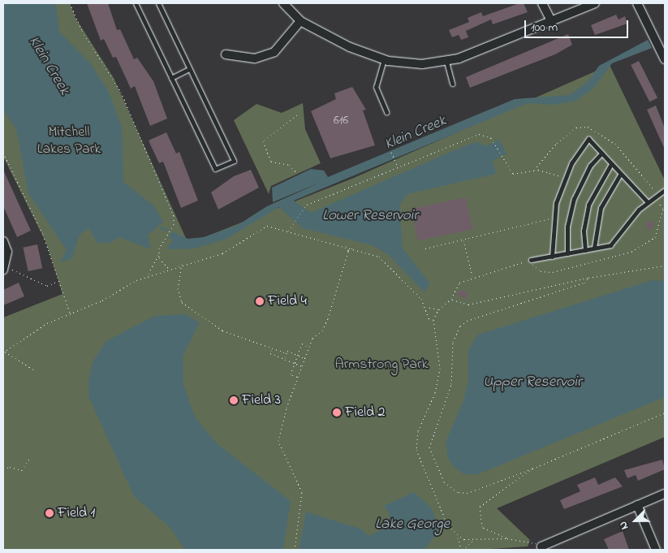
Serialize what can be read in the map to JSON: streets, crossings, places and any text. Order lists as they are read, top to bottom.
{
  "water": [
    "Klein Creek",
    "Lower Reservoir",
    "Upper Reservoir",
    "Lake George"
  ],
  "parks": ["Mitchell Lakes Park", "Armstrong Park"],
  "places": [
    "Field 4",
    "Field 3",
    "Field 2",
    "Field 1"
  ],
  "house_numbers": ["616"],
  "scale_bar": "100 m",
  "north": "bottom left"
}
